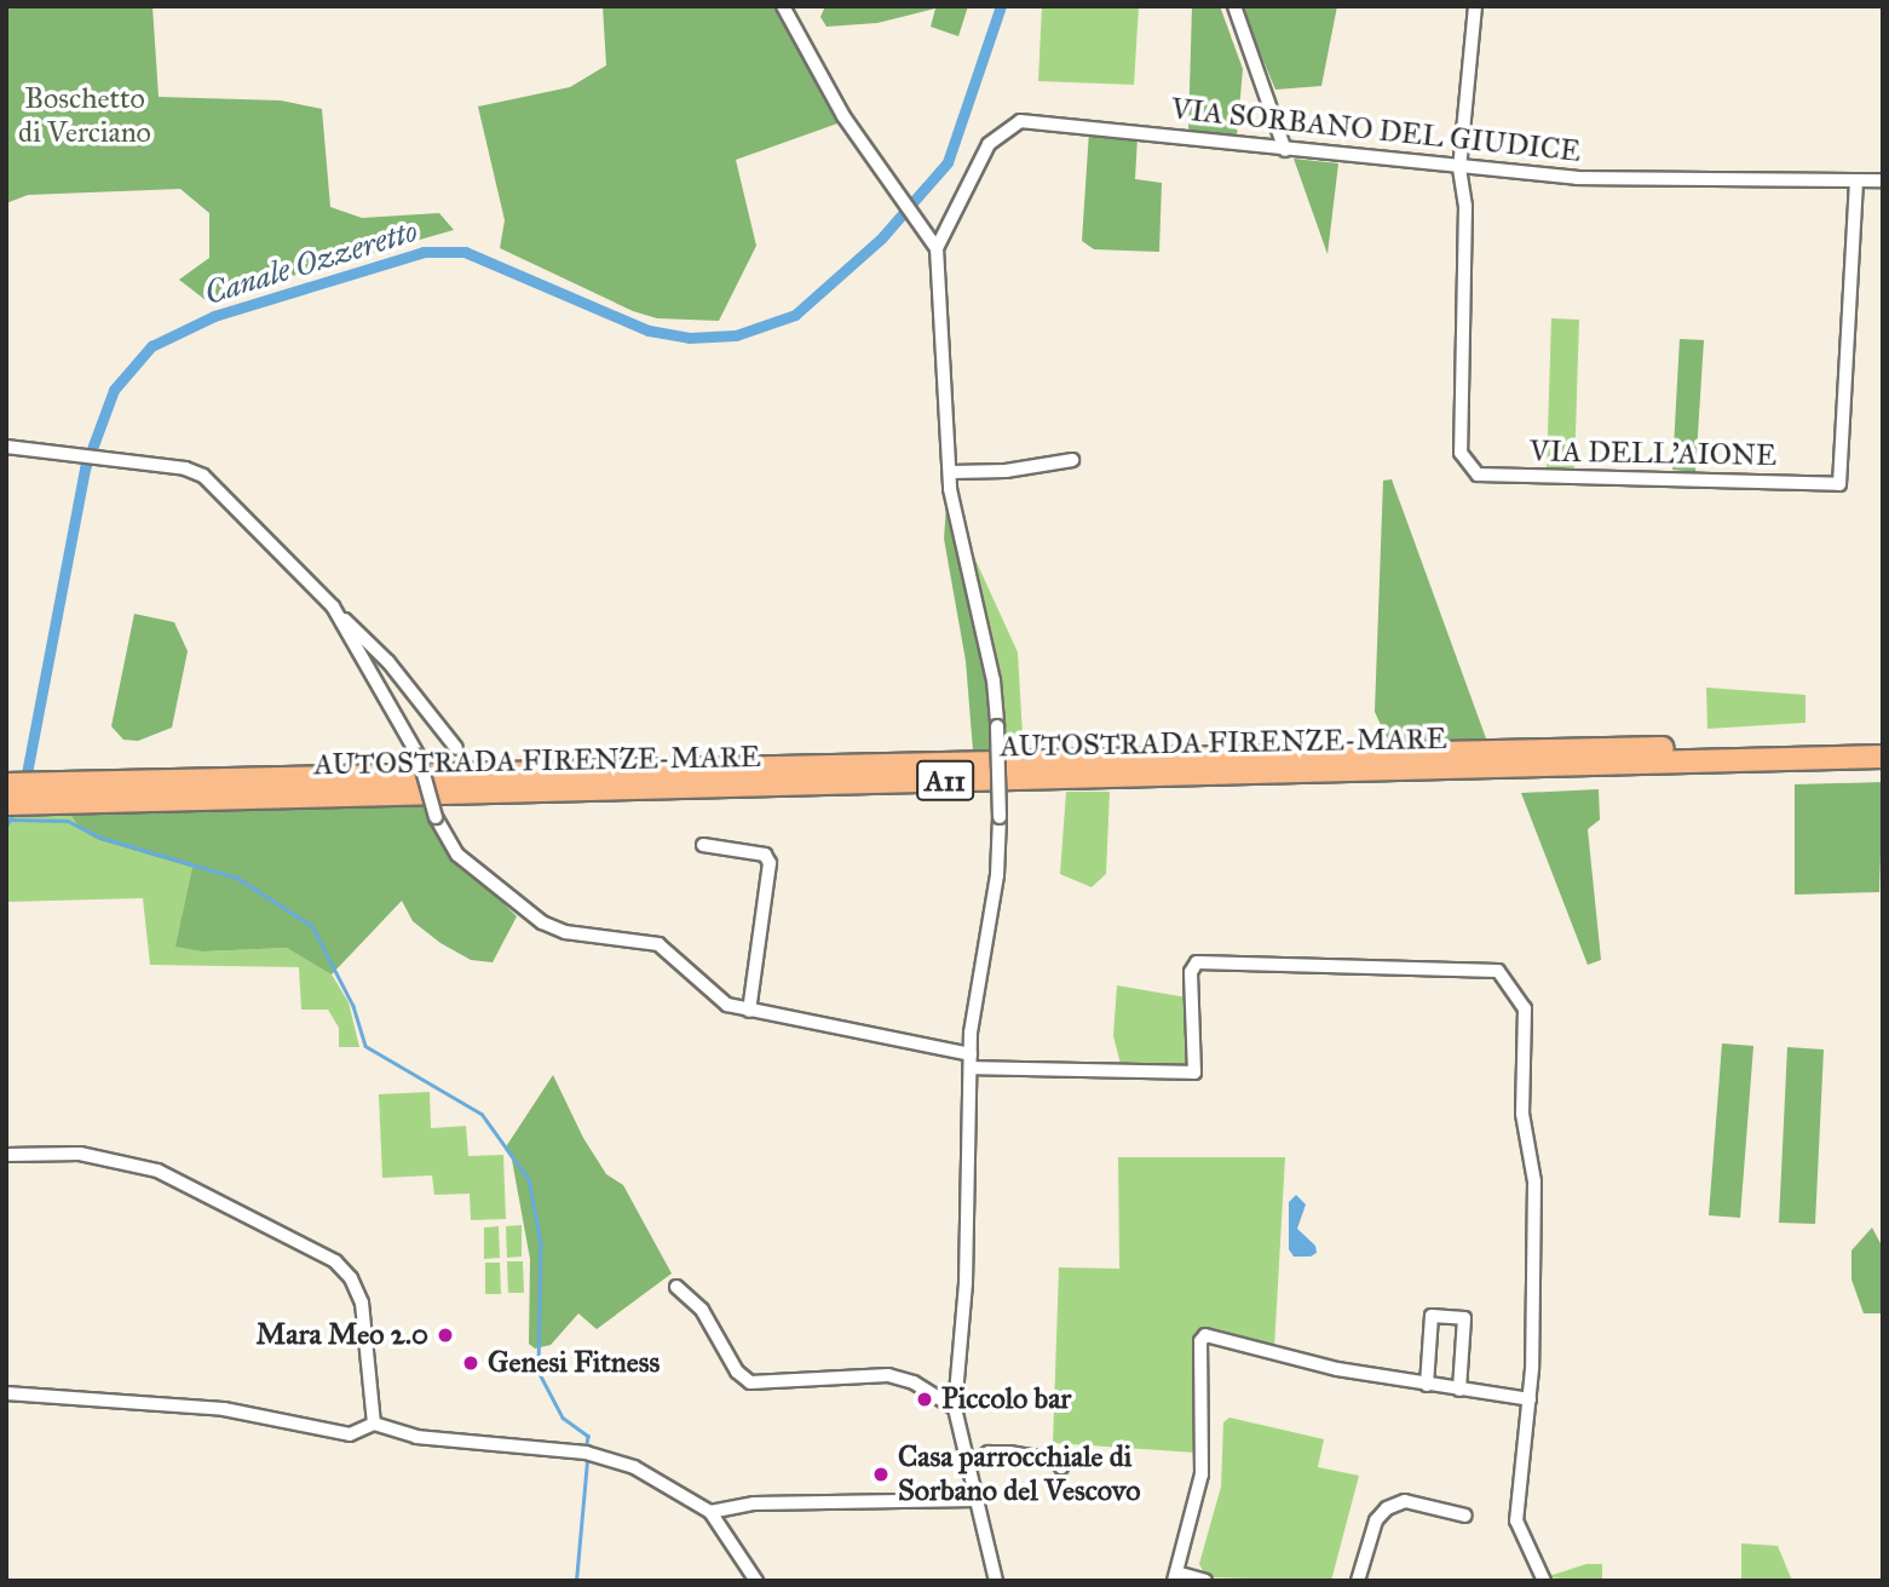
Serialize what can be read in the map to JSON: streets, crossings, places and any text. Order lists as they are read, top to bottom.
{
  "streets": {
    "highway": ["AUTOSTRADA FIRENZE-MARE", "A11"],
    "street": ["VIA SORBANO DEL GIUDICE", "VIA DELL'AIONE"]
  },
  "crossings": [
    ["VIA SORBANO DEL GIUDICE", "VIA DELL'AIONE"]
  ],
  "water": ["Canale Ozzeretto"],
  "parks": ["Boschetto di Verciano"],
  "places": [
    "Mara Meo 2.0",
    "Genesi Fitness",
    "Piccolo bar",
    "Casa parrocchiale di Sorbano del Vescovo"
  ]
}
